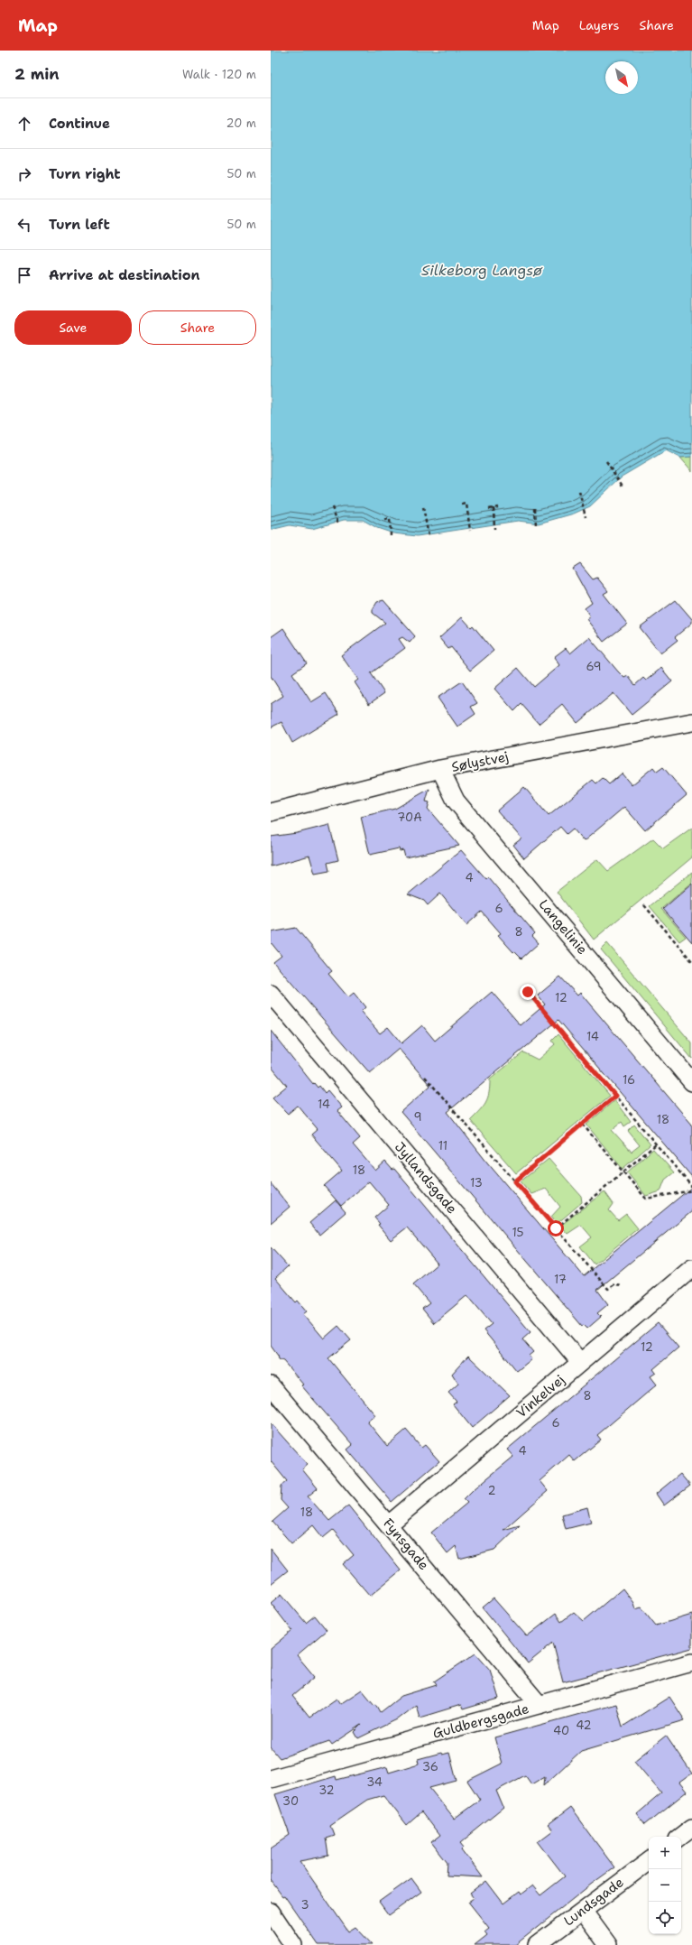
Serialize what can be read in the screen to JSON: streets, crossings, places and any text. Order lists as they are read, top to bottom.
{
  "streets": {
    "street": [
      "Sølystvej",
      "Langelinie",
      "Jyllandsgade",
      "Vinkelvej",
      "Fynsgade",
      "Guldbergsgade",
      "Lundsgade"
    ]
  },
  "crossings": [
    ["Sølystvej", "Langelinie"],
    ["Jyllandsgade", "Vinkelvej"],
    ["Vinkelvej", "Fynsgade"],
    ["Fynsgade", "Guldbergsgade"]
  ],
  "water": ["Silkeborg Langsø"],
  "house_numbers": [
    "69",
    "70A",
    "4",
    "6",
    "8",
    "12",
    "14",
    "16",
    "14",
    "9",
    "18",
    "11",
    "18",
    "13",
    "15",
    "17",
    "12",
    "8",
    "6",
    "4",
    "2",
    "18",
    "42",
    "40",
    "36",
    "34",
    "32",
    "30",
    "3"
  ],
  "north": "bottom right",
  "page": {
    "header": "Map",
    "nav": ["Map", "Layers", "Share"],
    "heading": ["2 min", "Walk · 120 m"],
    "list": [
      ["Continue", "20 m"],
      ["Turn right", "50 m"],
      ["Turn left", "50 m"],
      "Arrive at destination"
    ],
    "buttons": ["Save", "Share"],
    "map_buttons": ["+", "−"]
  }
}
